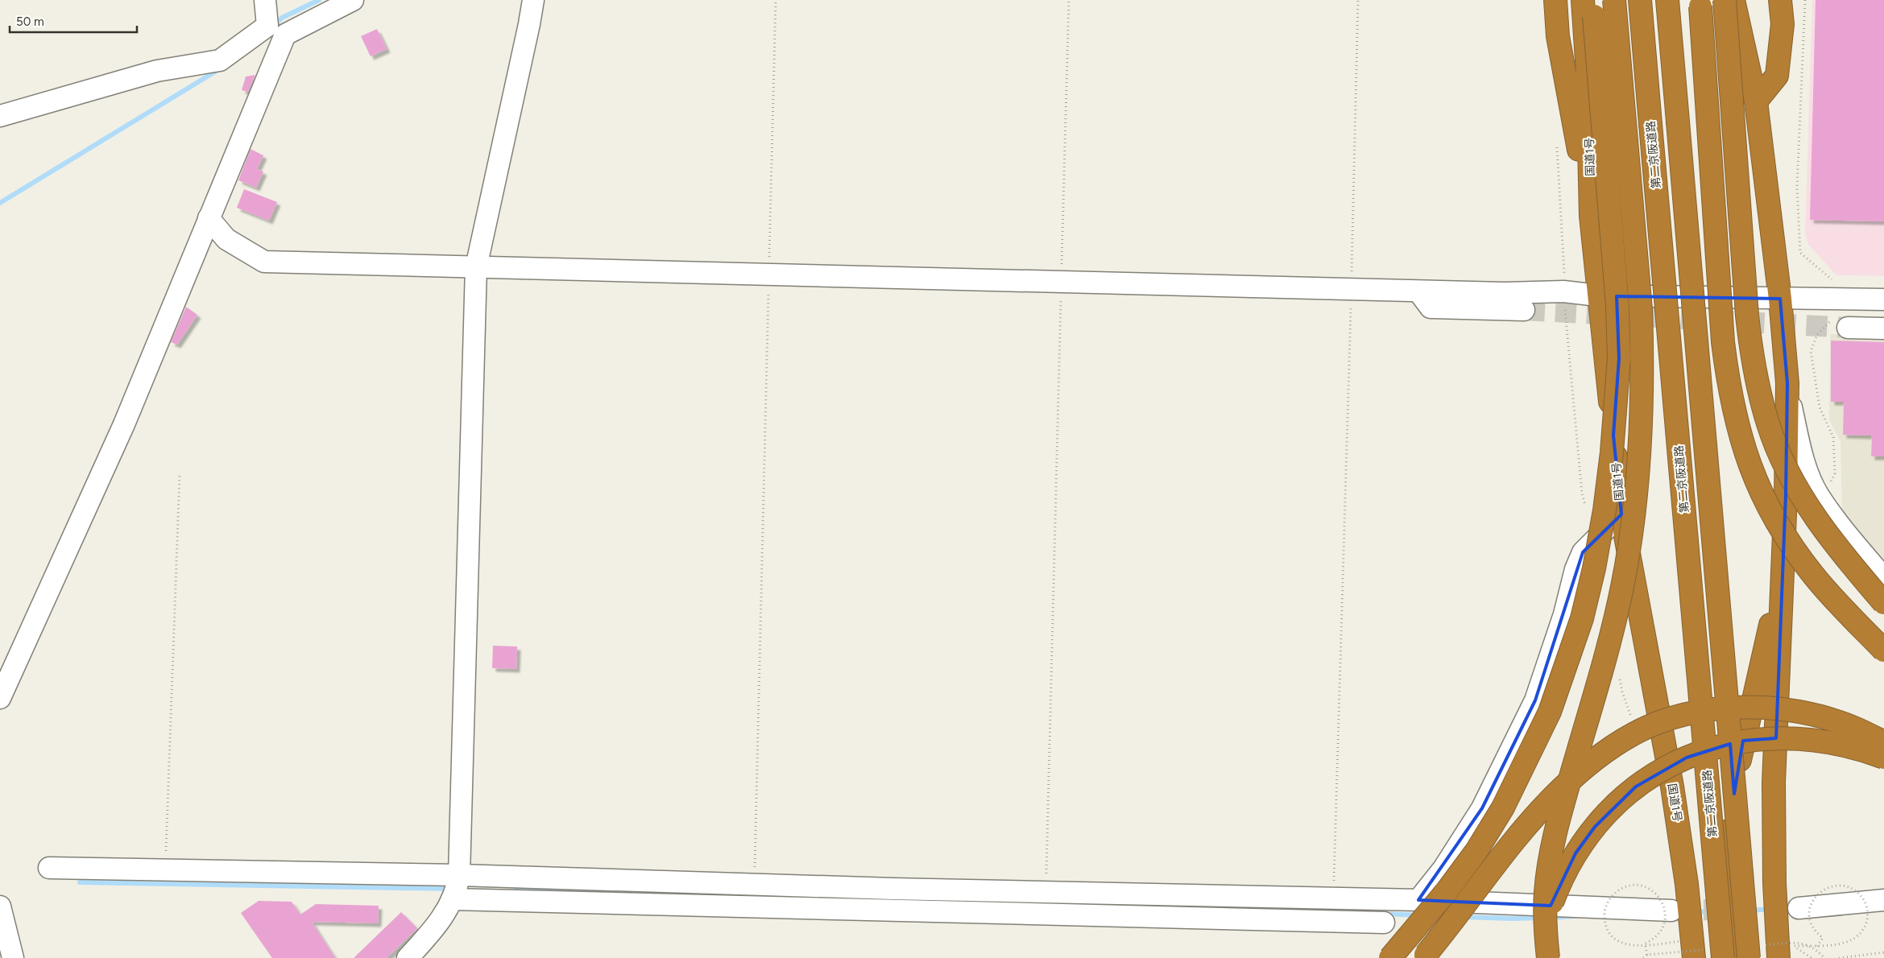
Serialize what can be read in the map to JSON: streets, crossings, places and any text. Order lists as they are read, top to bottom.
{
  "streets": {
    "highway": ["第二京阪道路", "国道1号"]
  },
  "scale_bar": "50 m"
}
